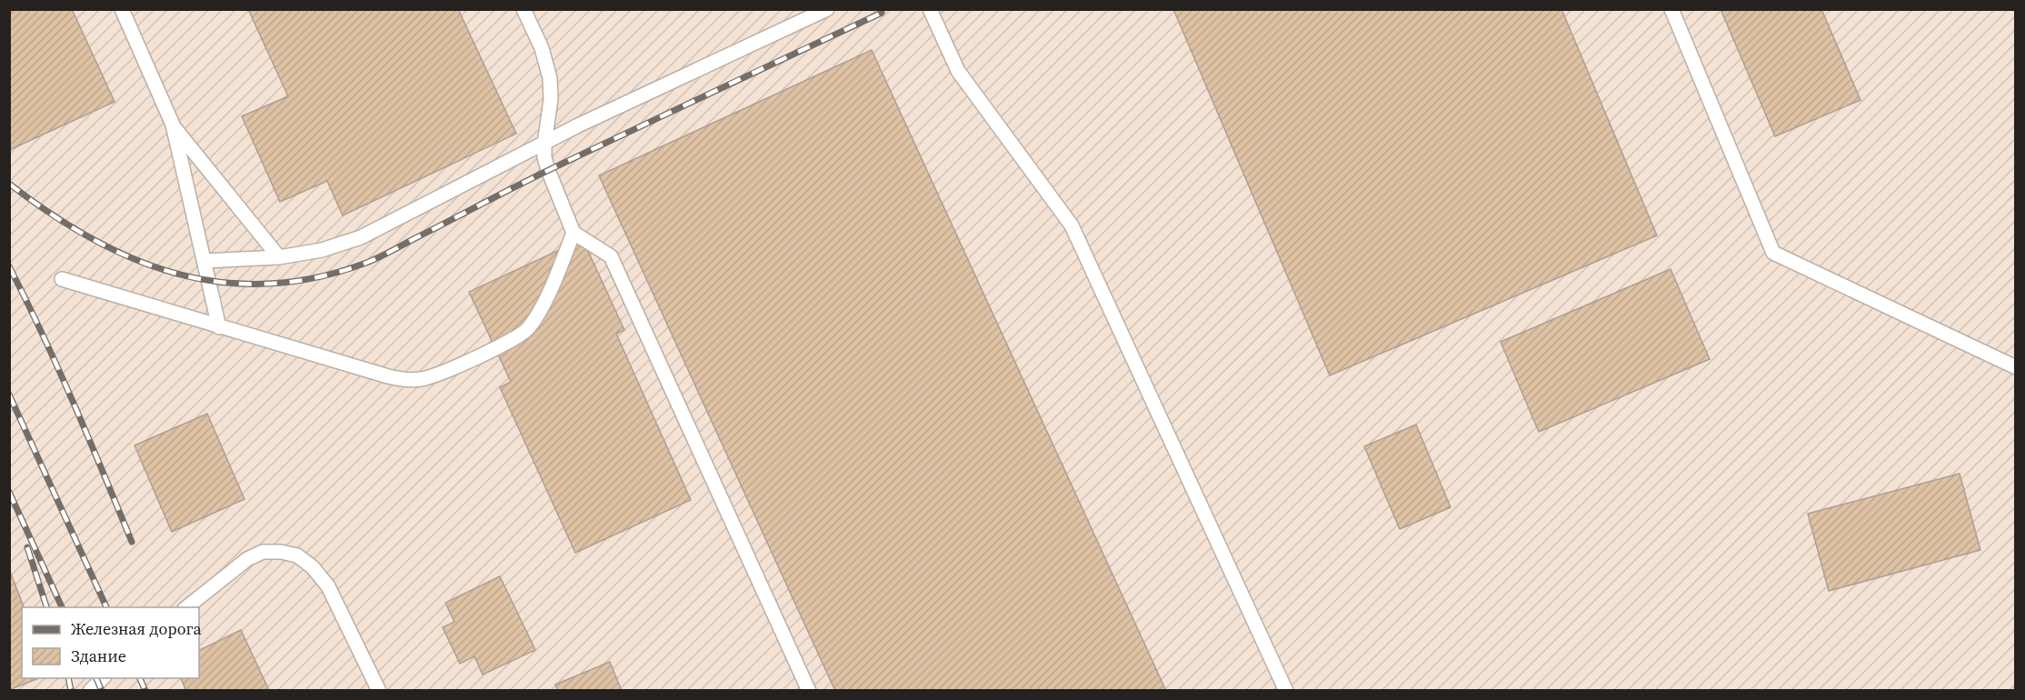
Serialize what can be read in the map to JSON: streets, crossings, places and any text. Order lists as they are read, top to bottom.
{
  "legend": ["Железная дорога", "Здание"]
}
